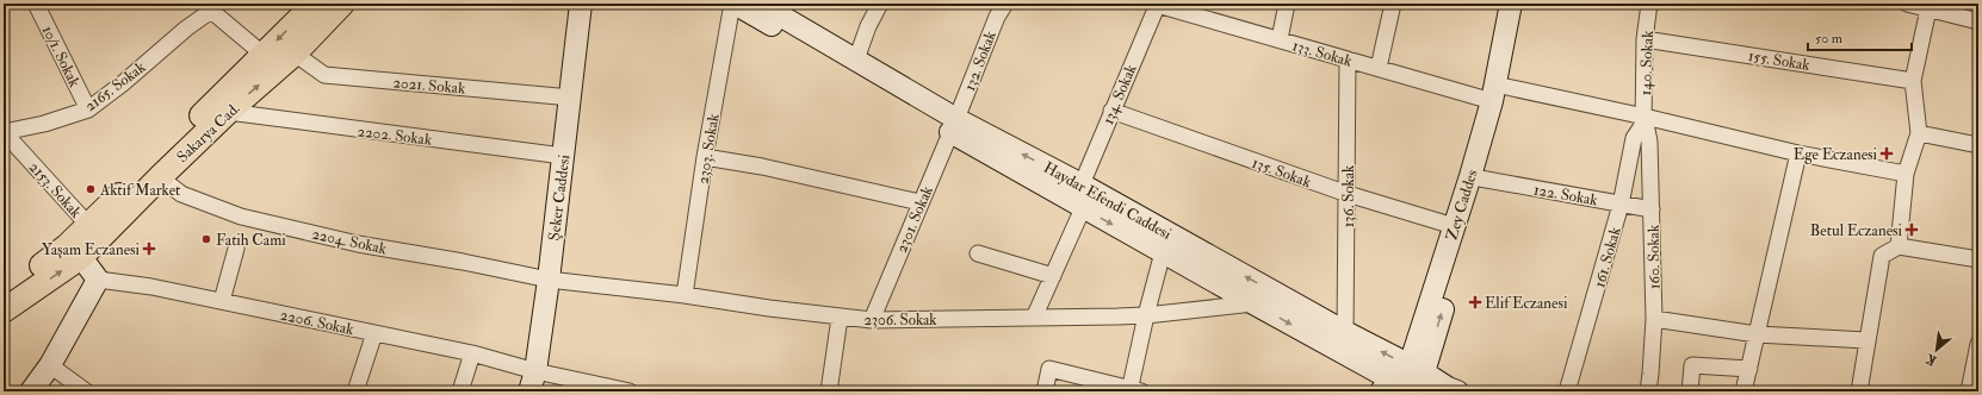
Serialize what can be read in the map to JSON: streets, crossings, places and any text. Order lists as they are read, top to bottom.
{
  "streets": {
    "main road": [
      "Sakarya Cad.",
      "Şeker Caddesi",
      "Haydar Efendi Caddesi",
      "Zey Caddes"
    ],
    "street": [
      "133. Sokak",
      "10/1. Sokak",
      "155. Sokak",
      "132. Sokak",
      "140. Sokak",
      "2021. Sokak",
      "2165. Sokak",
      "134. Sokak",
      "2202. Sokak",
      "2303. Sokak",
      "135. Sokak",
      "2153. Sokak",
      "122. Sokak",
      "136. Sokak",
      "2301. Sokak",
      "2204. Sokak",
      "161. Sokak",
      "160. Sokak",
      "2306. Sokak",
      "2206. Sokak"
    ]
  },
  "crossings": [
    ["133. Sokak", "140. Sokak"],
    ["133. Sokak", "134. Sokak"],
    ["133. Sokak", "136. Sokak"],
    ["133. Sokak", "Zey Caddes"],
    ["133. Sokak", "161. Sokak"],
    ["133. Sokak", "160. Sokak"],
    ["10/1. Sokak", "2165. Sokak"],
    ["155. Sokak", "140. Sokak"],
    ["132. Sokak", "Haydar Efendi Caddesi"],
    ["132. Sokak", "2301. Sokak"],
    ["140. Sokak", "161. Sokak"],
    ["140. Sokak", "160. Sokak"],
    ["2021. Sokak", "Sakarya Cad."],
    ["2021. Sokak", "Şeker Caddesi"],
    ["2165. Sokak", "2153. Sokak"],
    ["134. Sokak", "135. Sokak"],
    ["134. Sokak", "Haydar Efendi Caddesi"],
    ["Sakarya Cad.", "2202. Sokak"],
    ["Sakarya Cad.", "2204. Sokak"],
    ["2202. Sokak", "Şeker Caddesi"],
    ["2303. Sokak", "Haydar Efendi Caddesi"],
    ["2303. Sokak", "2306. Sokak"],
    ["135. Sokak", "136. Sokak"],
    ["135. Sokak", "Zey Caddes"],
    ["122. Sokak", "Zey Caddes"],
    ["122. Sokak", "161. Sokak"],
    ["122. Sokak", "160. Sokak"],
    ["136. Sokak", "Haydar Efendi Caddesi"],
    ["Şeker Caddesi", "2204. Sokak"],
    ["Şeker Caddesi", "2306. Sokak"],
    ["Şeker Caddesi", "2206. Sokak"],
    ["Haydar Efendi Caddesi", "Zey Caddes"],
    ["Haydar Efendi Caddesi", "2301. Sokak"],
    ["Haydar Efendi Caddesi", "2306. Sokak"],
    ["2301. Sokak", "2306. Sokak"],
    ["2204. Sokak", "2306. Sokak"],
    ["161. Sokak", "160. Sokak"]
  ],
  "places": {
    "health": [
      "Ege Eczanesi",
      "Betul Eczanesi",
      "Yaşam Eczanesi",
      "Elif Eczanesi"
    ],
    "other": ["Aktif Market", "Fatih Cami"]
  },
  "scale_bar": "50 m",
  "north": "bottom left"
}
